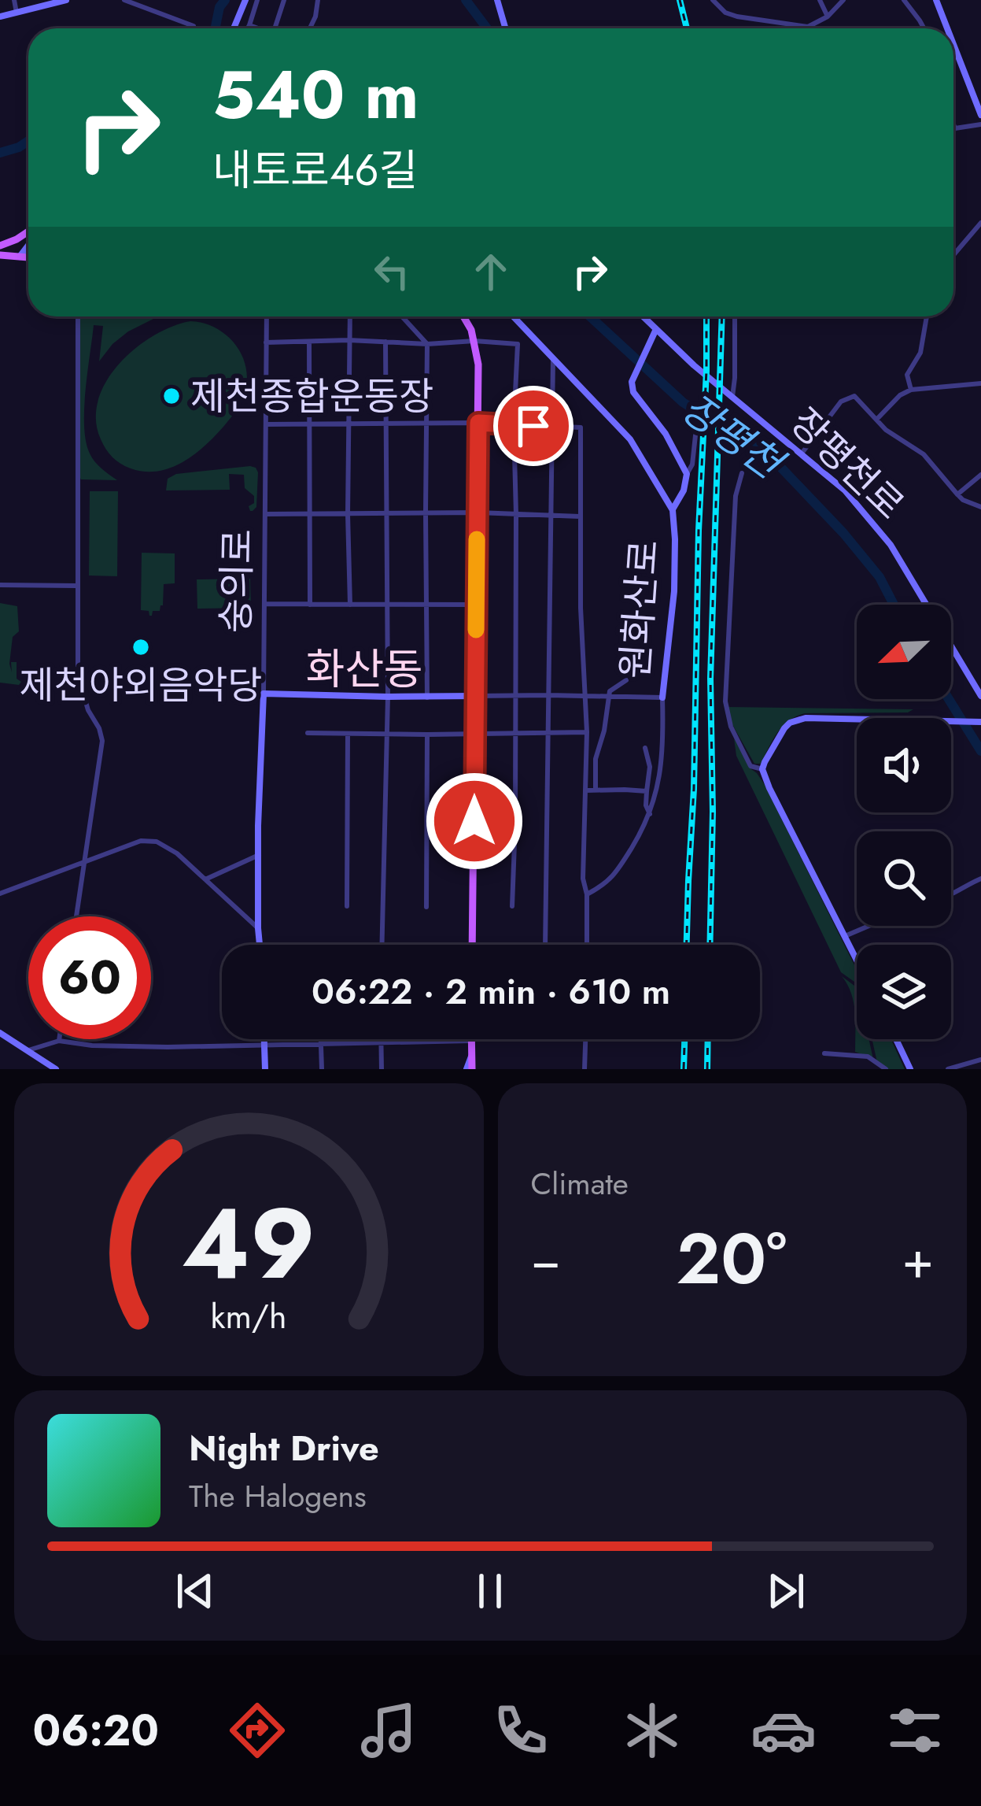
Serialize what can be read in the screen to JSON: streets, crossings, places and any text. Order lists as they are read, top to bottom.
{
  "streets": {
    "street": ["장평천로", "숭의로", "원화산로"]
  },
  "districts": ["화산동"],
  "water": ["장평천"],
  "places": ["제천종합운동장", "제천야외음악당"],
  "north": "bottom left",
  "page": {
    "turn": ["540 m", "내토로46길"],
    "limit": "60",
    "trip": "06:22 · 2 min · 610 m",
    "tile": "Climate",
    "heat": ["−", "20°", "+"],
    "song": ["Night Drive", "The Halogens"],
    "tabs": "06:20",
    "gauge": ["49", "km/h"]
  }
}
